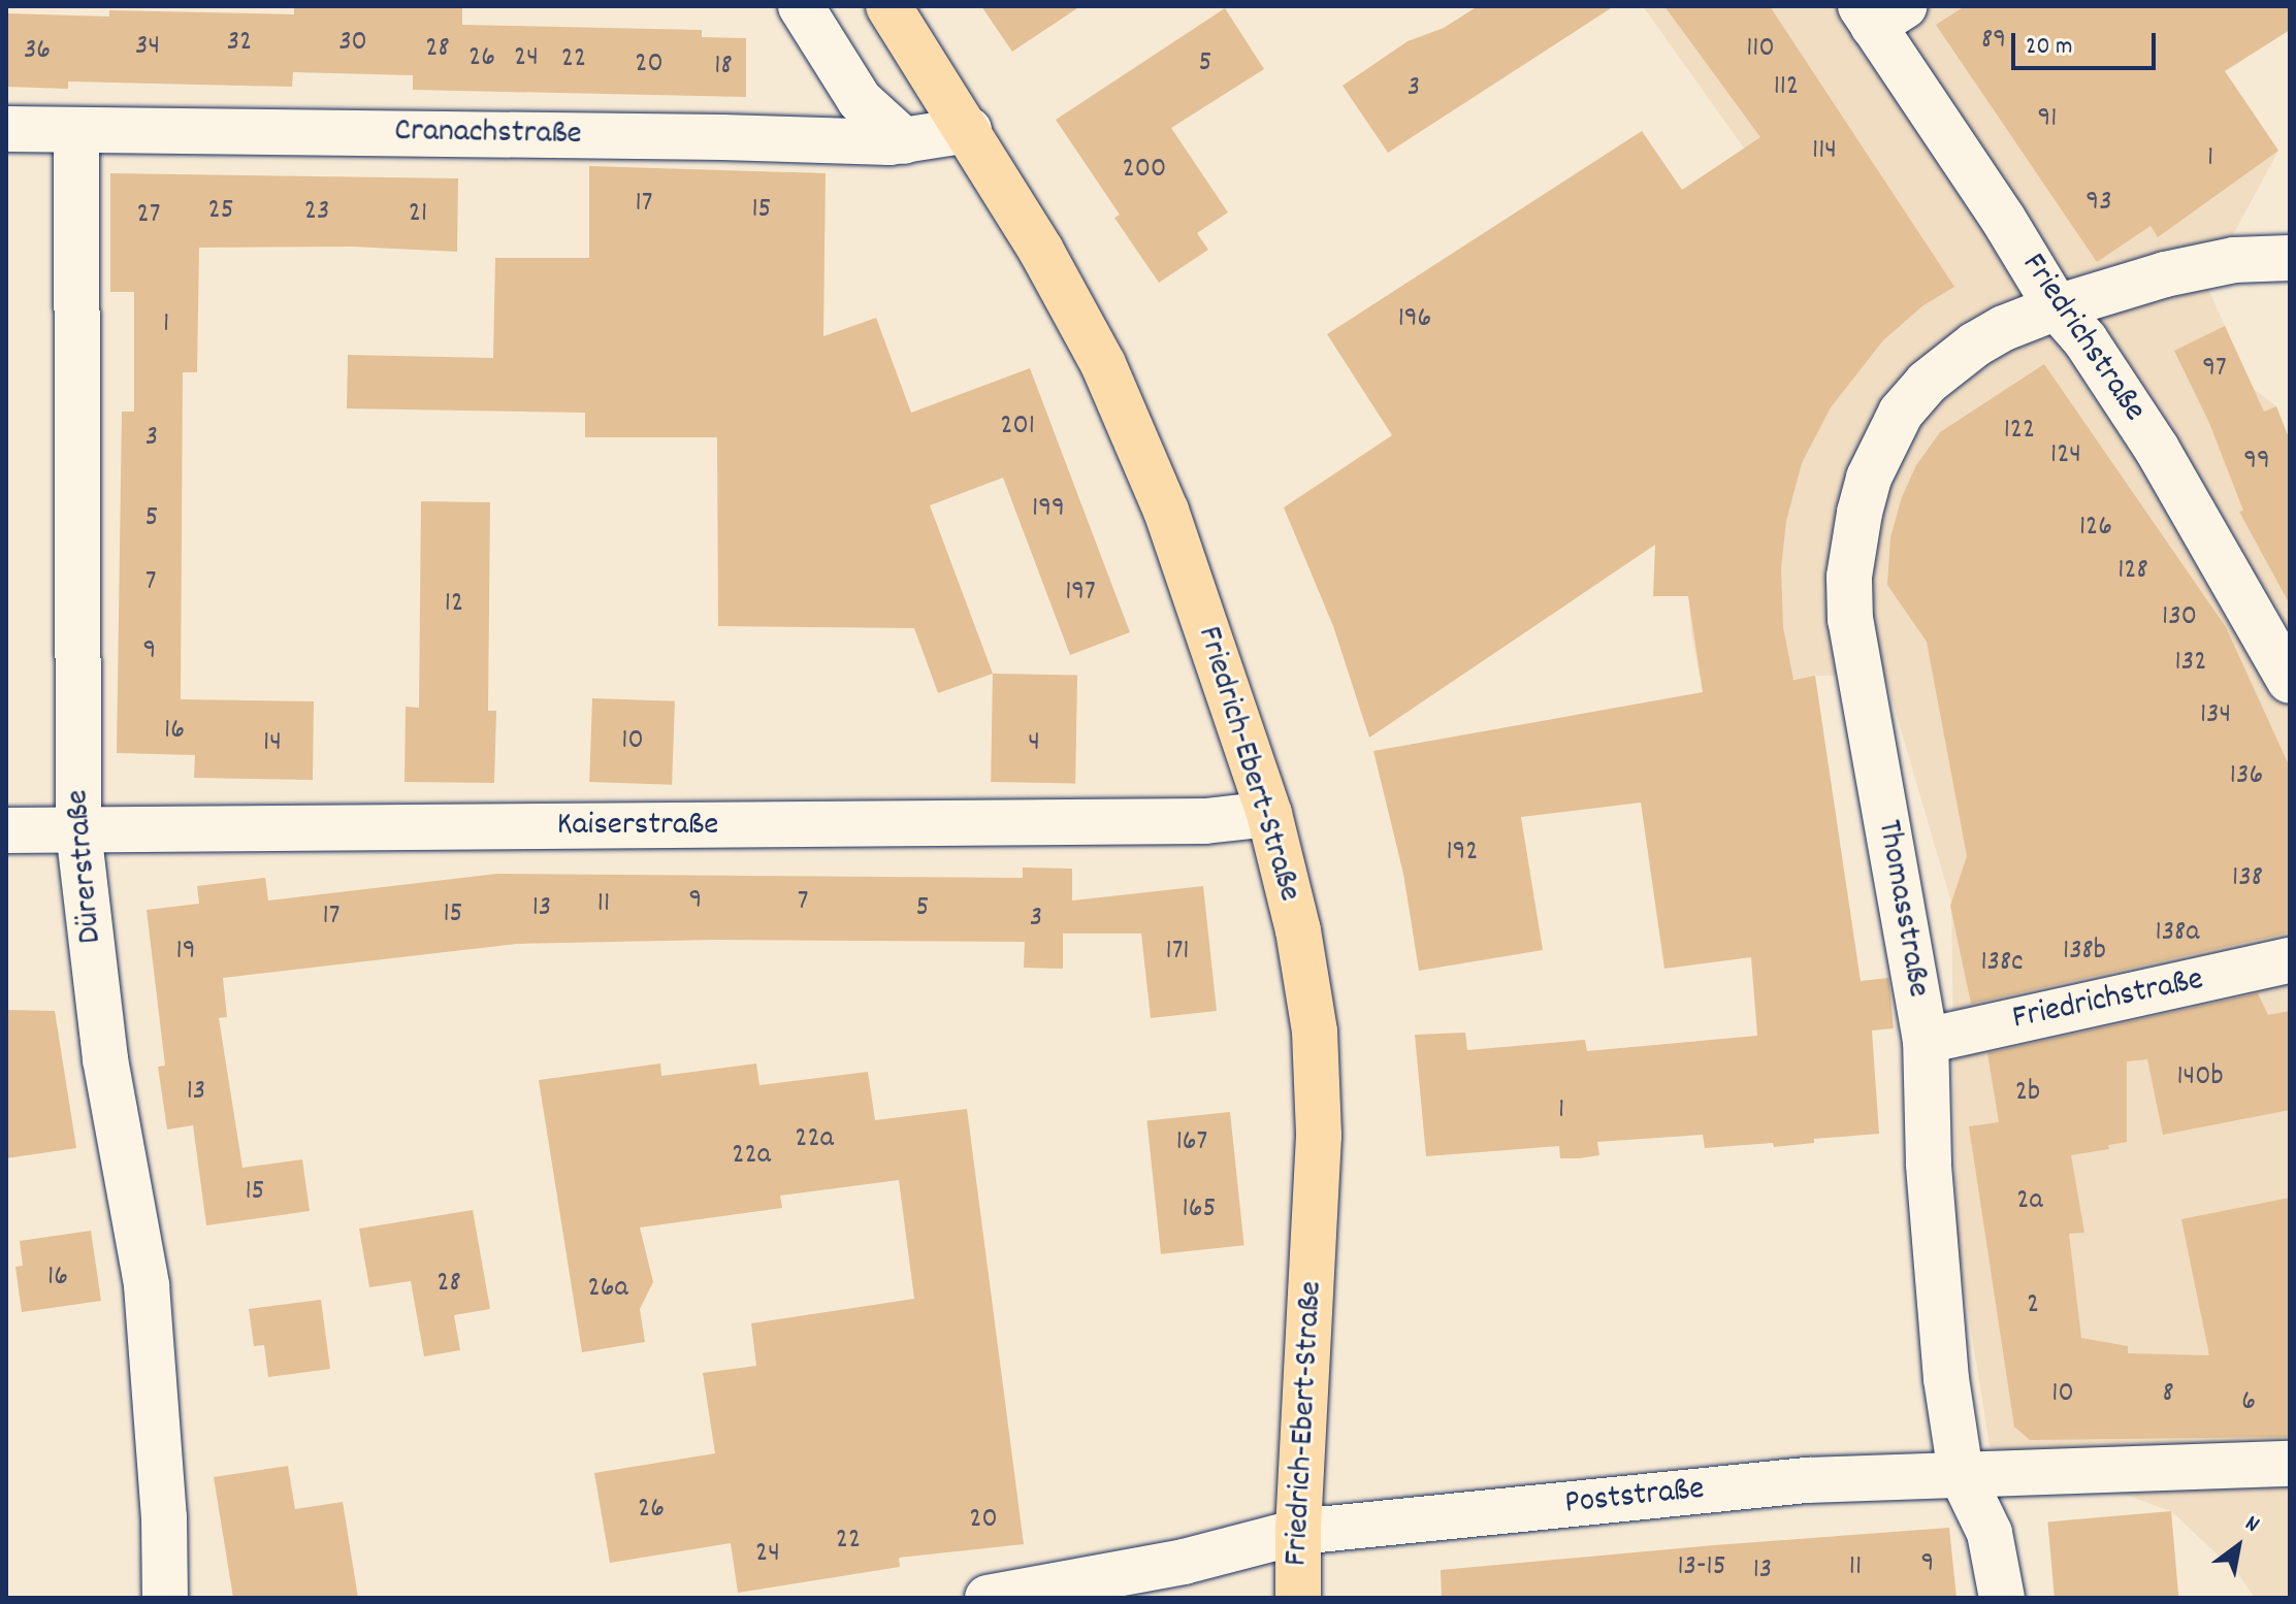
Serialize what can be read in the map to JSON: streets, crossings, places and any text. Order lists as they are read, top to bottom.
{
  "streets": {
    "main road": ["Friedrich-Ebert-Straße"],
    "street": [
      "Cranachstraße",
      "Friedrichstraße",
      "Kaiserstraße",
      "Dürerstraße",
      "Thomasstraße",
      "Poststraße"
    ]
  },
  "crossings": [
    ["Cranachstraße", "Friedrich-Ebert-Straße"],
    ["Cranachstraße", "Dürerstraße"],
    ["Friedrichstraße", "Thomasstraße"],
    ["Friedrich-Ebert-Straße", "Kaiserstraße"],
    ["Friedrich-Ebert-Straße", "Poststraße"],
    ["Kaiserstraße", "Dürerstraße"],
    ["Thomasstraße", "Poststraße"]
  ],
  "house_numbers": [
    "89",
    "32",
    "30",
    "34",
    "28",
    "110",
    "36",
    "26",
    "24",
    "22",
    "5",
    "20",
    "18",
    "112",
    "3",
    "91",
    "114",
    "1",
    "200",
    "93",
    "17",
    "15",
    "25",
    "23",
    "21",
    "27",
    "196",
    "1",
    "97",
    "201",
    "122",
    "3",
    "124",
    "99",
    "199",
    "5",
    "126",
    "128",
    "7",
    "197",
    "12",
    "130",
    "9",
    "132",
    "134",
    "16",
    "10",
    "14",
    "4",
    "136",
    "192",
    "138",
    "9",
    "7",
    "11",
    "13",
    "5",
    "15",
    "17",
    "3",
    "138a",
    "19",
    "171",
    "138b",
    "138c",
    "140b",
    "13",
    "2b",
    "1",
    "22a",
    "167",
    "22a",
    "15",
    "2a",
    "165",
    "16",
    "28",
    "26a",
    "2",
    "10",
    "8",
    "6",
    "26",
    "20",
    "22",
    "24",
    "9",
    "13-15",
    "11",
    "13"
  ],
  "scale_bar": "20 m",
  "north": "top right"
}
